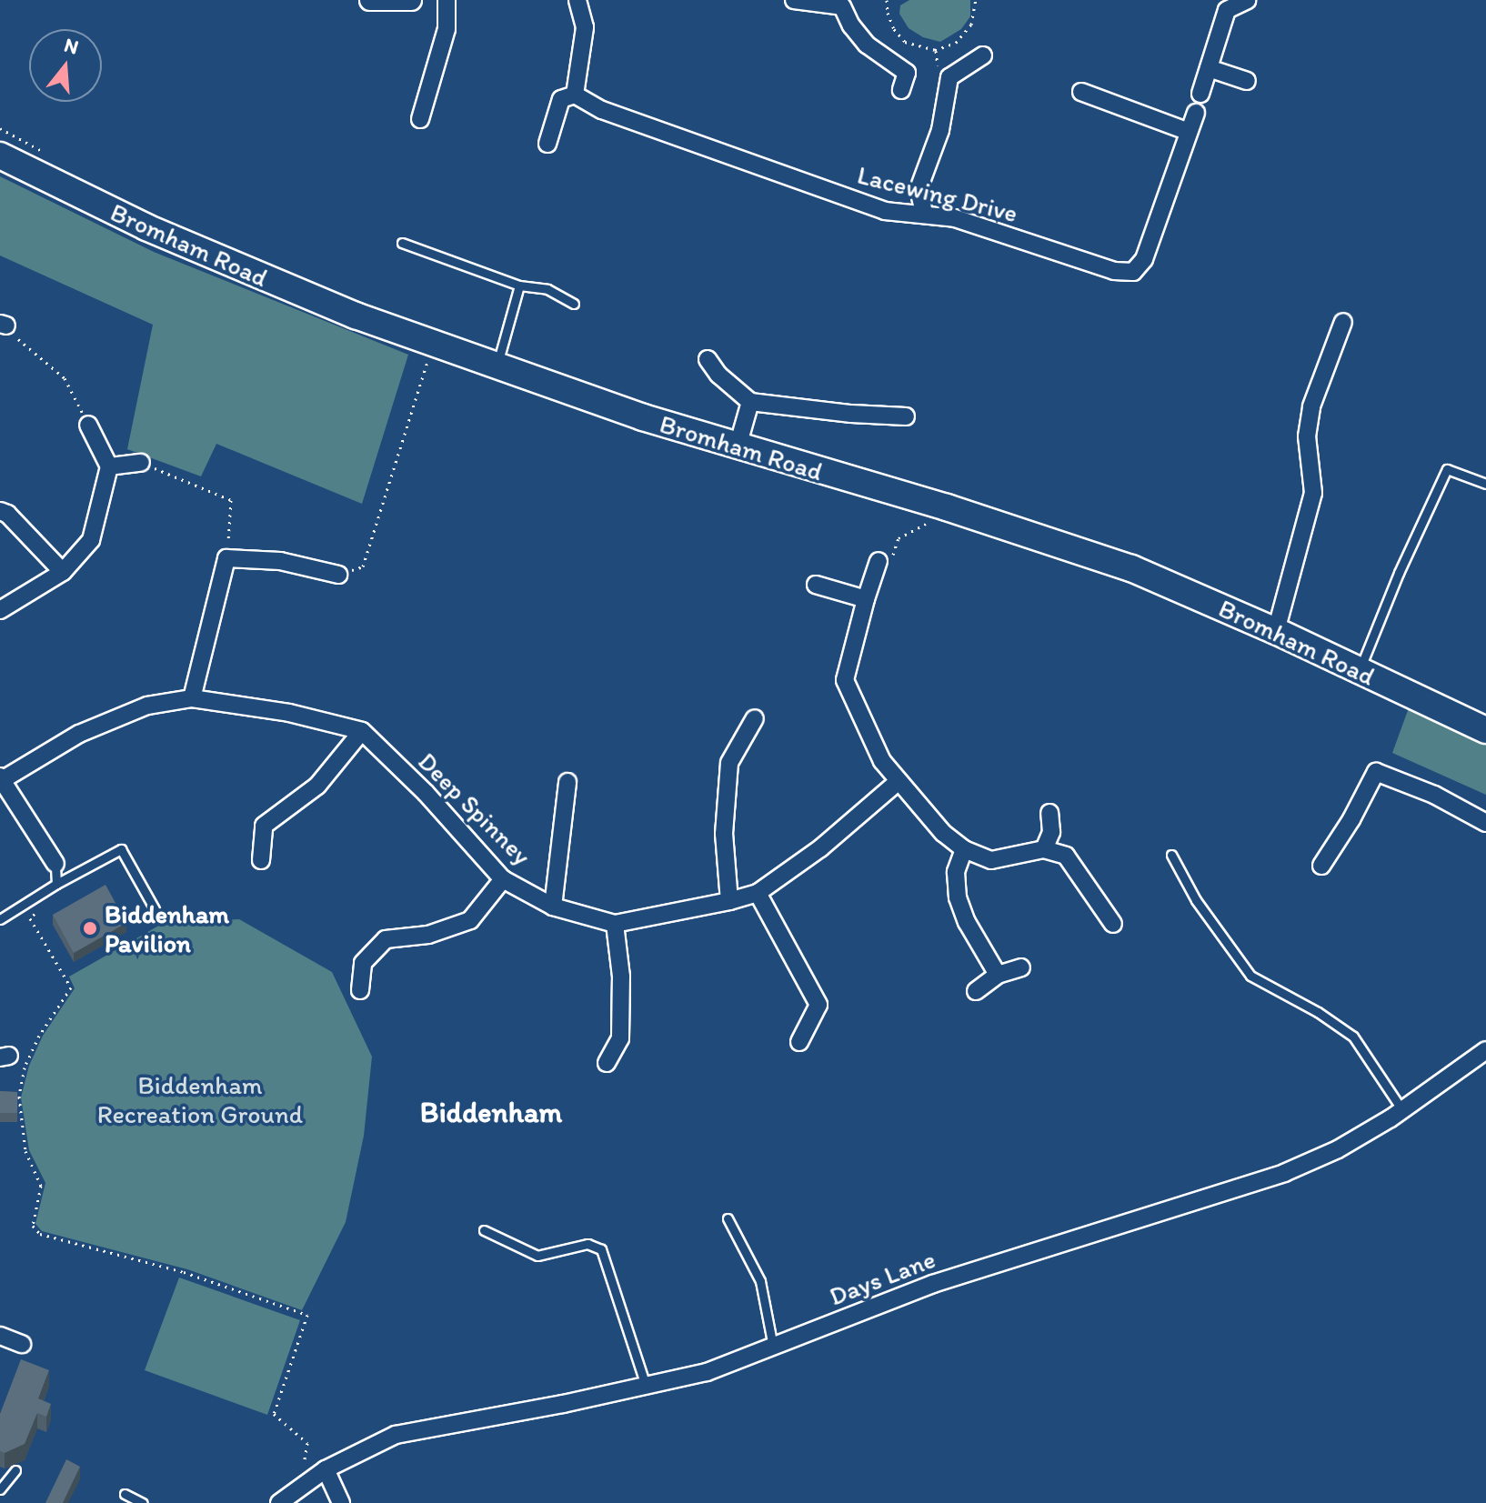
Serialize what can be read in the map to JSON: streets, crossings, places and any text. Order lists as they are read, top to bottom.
{
  "streets": {
    "main road": ["Bromham Road"],
    "street": ["Lacewing Drive", "Deep Spinney", "Days Lane"]
  },
  "districts": ["Biddenham"],
  "parks": ["Biddenham Recreation Ground"],
  "places": ["Biddenham Pavilion"],
  "north": "top"
}
